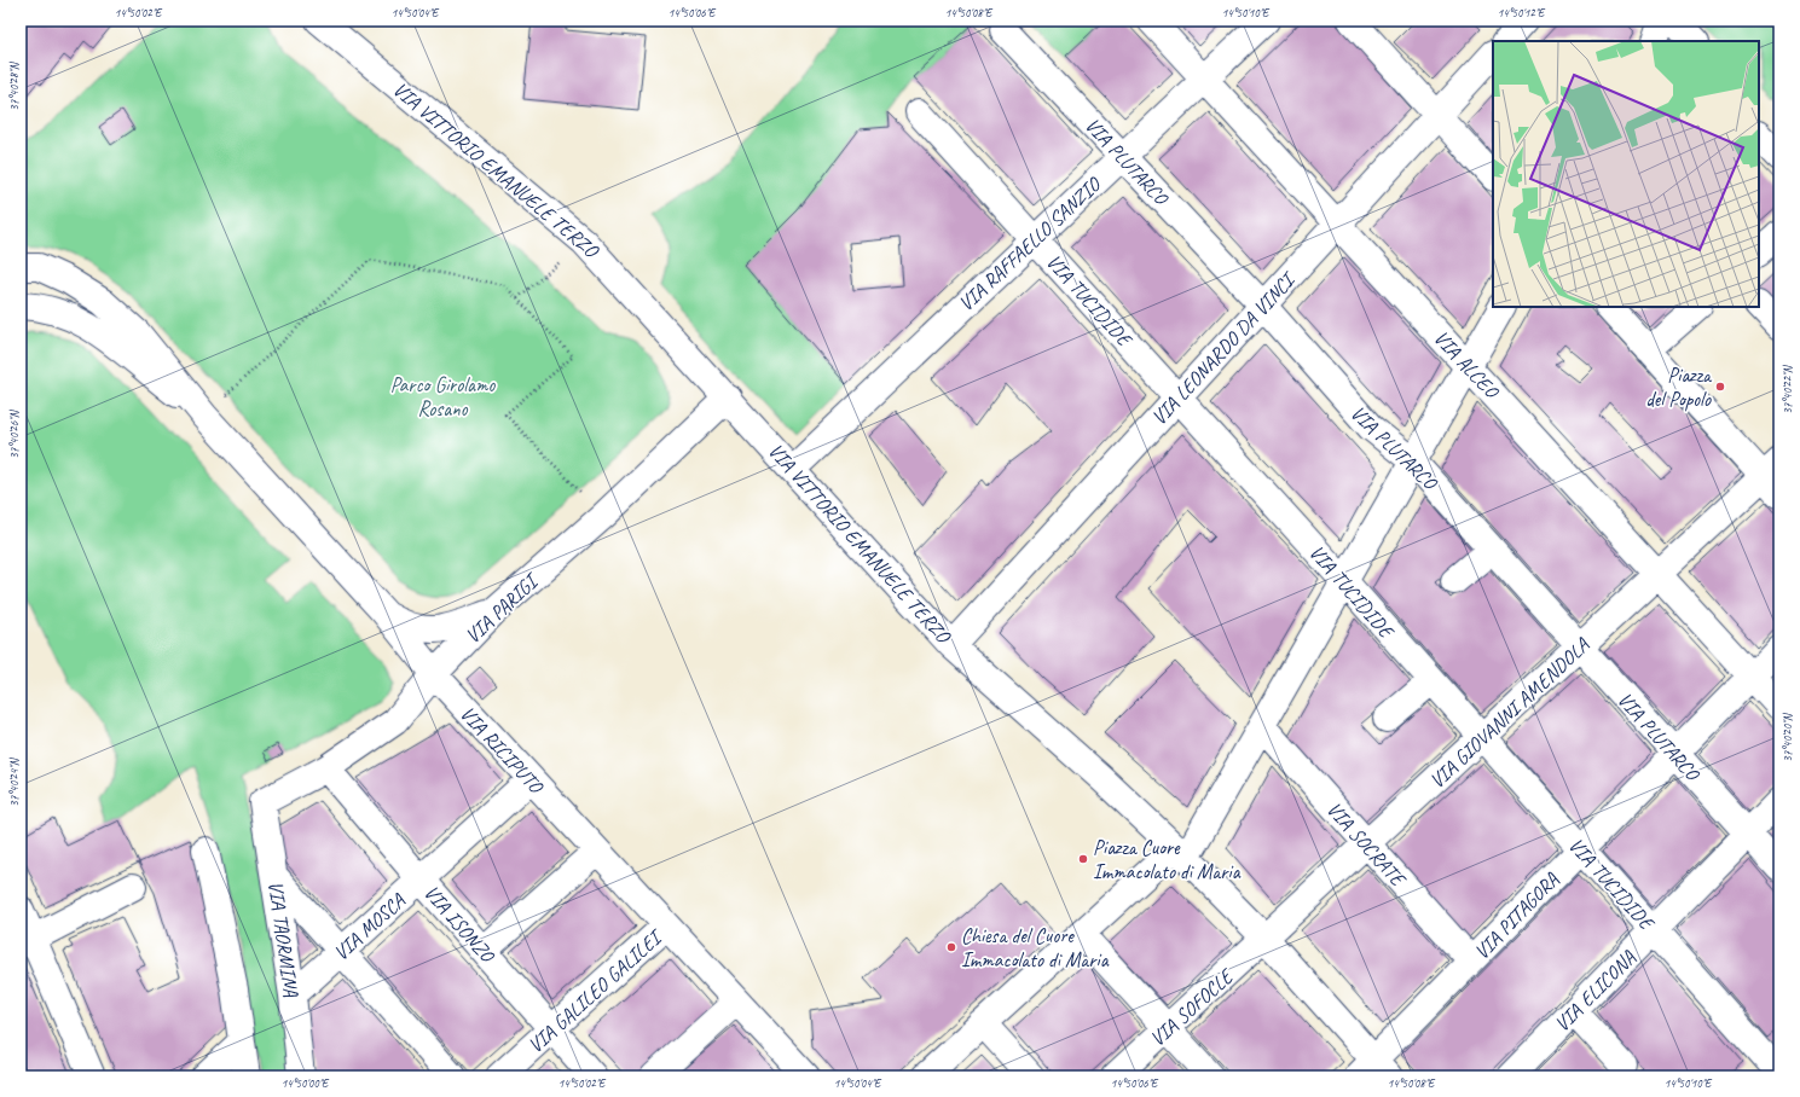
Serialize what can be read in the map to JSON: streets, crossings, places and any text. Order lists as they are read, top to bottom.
{
  "streets": {
    "street": [
      "VIA PLUTARCO",
      "VIA VITTORIO EMANUELE TERZO",
      "VIA RAFFAELLO SANZIO",
      "VIA TUCIDIDE",
      "VIA LEONARDO DA VINCI",
      "VIA ALCEO",
      "VIA PARIGI",
      "VIA GIOVANNI AMENDOLA",
      "VIA RICIPUTO",
      "VIA SOCRATE",
      "VIA PITAGORA",
      "VIA ISONZO",
      "VIA MOSCA",
      "VIA TAORMINA",
      "VIA ELICONA",
      "VIA GALILEO GALILEI",
      "VIA SOFOCLE"
    ]
  },
  "crossings": [
    ["VIA PLUTARCO", "VIA RAFFAELLO SANZIO"],
    ["VIA PLUTARCO", "VIA LEONARDO DA VINCI"],
    ["VIA PLUTARCO", "VIA GIOVANNI AMENDOLA"],
    ["VIA PLUTARCO", "VIA PITAGORA"],
    ["VIA PLUTARCO", "VIA ELICONA"],
    ["VIA VITTORIO EMANUELE TERZO", "VIA RAFFAELLO SANZIO"],
    ["VIA VITTORIO EMANUELE TERZO", "VIA LEONARDO DA VINCI"],
    ["VIA VITTORIO EMANUELE TERZO", "VIA PARIGI"],
    ["VIA VITTORIO EMANUELE TERZO", "VIA GIOVANNI AMENDOLA"],
    ["VIA VITTORIO EMANUELE TERZO", "VIA PITAGORA"],
    ["VIA VITTORIO EMANUELE TERZO", "VIA SOFOCLE"],
    ["VIA RAFFAELLO SANZIO", "VIA TUCIDIDE"],
    ["VIA RAFFAELLO SANZIO", "VIA ALCEO"],
    ["VIA TUCIDIDE", "VIA LEONARDO DA VINCI"],
    ["VIA TUCIDIDE", "VIA GIOVANNI AMENDOLA"],
    ["VIA TUCIDIDE", "VIA PITAGORA"],
    ["VIA TUCIDIDE", "VIA ELICONA"],
    ["VIA LEONARDO DA VINCI", "VIA ALCEO"],
    ["VIA ALCEO", "VIA GIOVANNI AMENDOLA"],
    ["VIA ALCEO", "VIA PITAGORA"],
    ["VIA PARIGI", "VIA RICIPUTO"],
    ["VIA PARIGI", "VIA ISONZO"],
    ["VIA PARIGI", "VIA TAORMINA"],
    ["VIA GIOVANNI AMENDOLA", "VIA SOCRATE"],
    ["VIA GIOVANNI AMENDOLA", "VIA SOFOCLE"],
    ["VIA RICIPUTO", "VIA MOSCA"],
    ["VIA RICIPUTO", "VIA GALILEO GALILEI"],
    ["VIA SOCRATE", "VIA PITAGORA"],
    ["VIA ISONZO", "VIA MOSCA"],
    ["VIA ISONZO", "VIA GALILEO GALILEI"],
    ["VIA MOSCA", "VIA TAORMINA"]
  ],
  "parks": ["Parco Girolamo Rosano"],
  "places": ["Piazza del Popolo", "Piazza Cuore Immacolato di Maria", "Chiesa del Cuore Immacolato di Maria"],
  "coordinates": [
    "14°50'02\"E",
    "14°50'04\"E",
    "14°50'06\"E",
    "14°50'08\"E",
    "14°50'10\"E",
    "14°50'12\"E",
    "37°40'28\"N",
    "37°40'22\"N",
    "37°40'26\"N",
    "37°40'20\"N",
    "37°40'24\"N",
    "14°50'00\"E"
  ]
}
